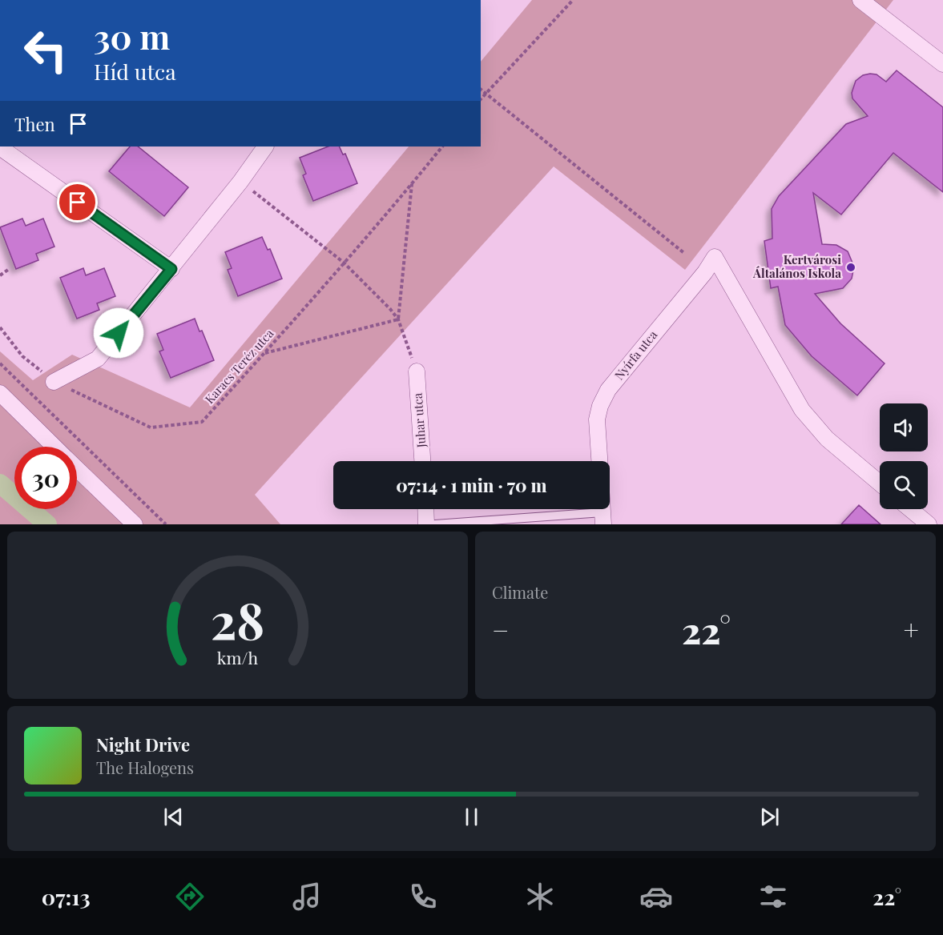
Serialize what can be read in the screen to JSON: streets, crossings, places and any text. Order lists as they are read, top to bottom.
{
  "streets": {
    "street": ["Nyírfa utca", "Juhar utca"],
    "path": ["Karacs Teréz utca"]
  },
  "places": ["Kertvárosi Általános Iskola"],
  "page": {
    "turn": ["30 m", "Híd utca"],
    "then": "Then",
    "limit": "30",
    "trip": "07:14 · 1 min · 70 m",
    "tile": "Climate",
    "heat": ["−", "22°", "+"],
    "song": ["Night Drive", "The Halogens"],
    "tabs": ["07:13", "22°"],
    "gauge": ["28", "km/h"]
  }
}
